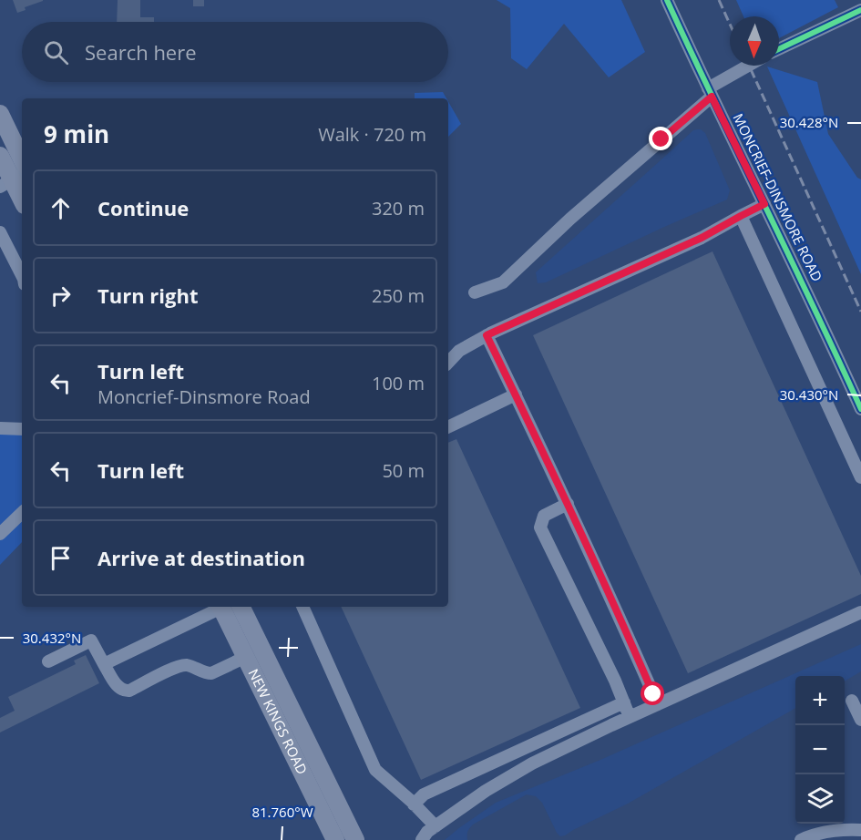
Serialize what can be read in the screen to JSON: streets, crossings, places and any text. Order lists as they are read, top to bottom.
{
  "streets": {
    "highway": ["NEW KINGS ROAD"],
    "street": ["MONCRIEF-DINSMORE ROAD"]
  },
  "north": "bottom",
  "page": {
    "search": "Search here",
    "heading": ["9 min", "Walk · 720 m"],
    "list": [
      ["Continue", "320 m"],
      ["Turn right", "250 m"],
      ["Turn left", "Moncrief-Dinsmore Road", "100 m"],
      ["Turn left", "50 m"],
      "Arrive at destination"
    ],
    "map_buttons": ["+", "−"]
  },
  "coordinates": [
    "30.428°N",
    "30.430°N",
    "30.432°N",
    "81.760°W"
  ]
}
